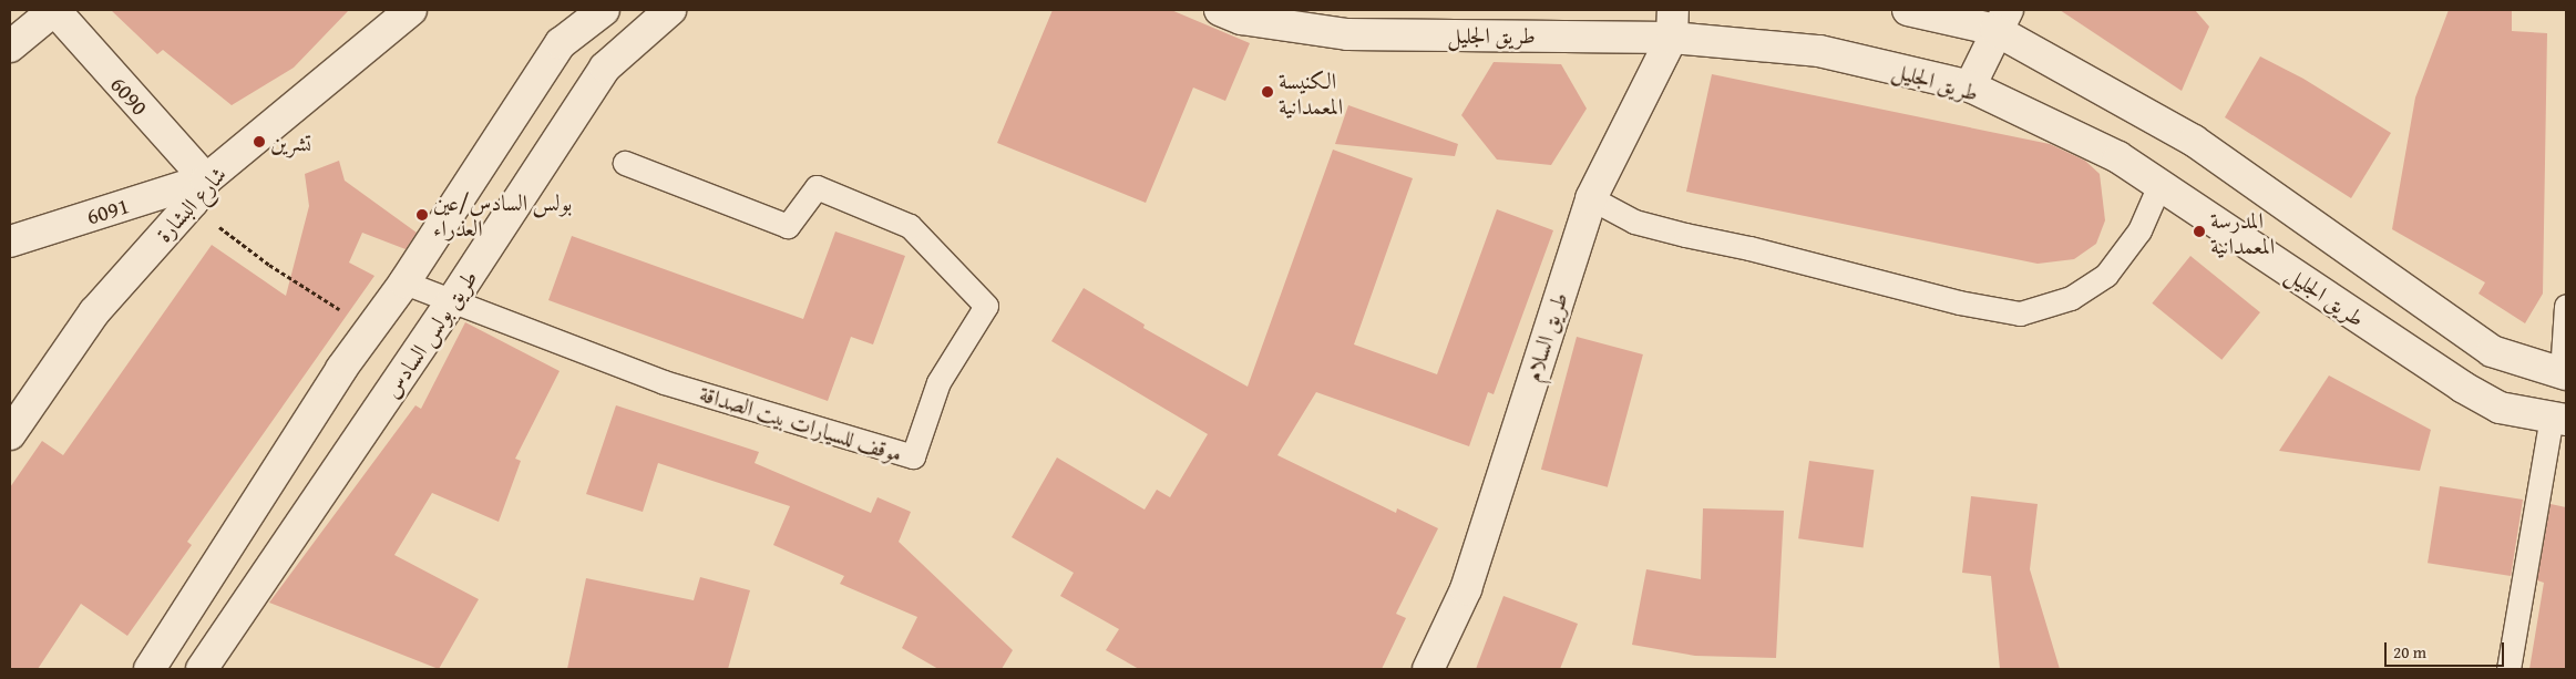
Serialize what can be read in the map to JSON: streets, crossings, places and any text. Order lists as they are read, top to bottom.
{
  "streets": {
    "street": [
      "طريق الجليل",
      "6090",
      "شارع البشارة",
      "6091",
      "طريق بولس السادس",
      "طريق السلام"
    ],
    "lane": ["موقف للسيارات بيت الصداقة"]
  },
  "crossings": [
    ["طريق الجليل", "طريق السلام"],
    ["6090", "شارع البشارة"],
    ["6090", "6091"],
    ["شارع البشارة", "6091"],
    ["طريق بولس السادس", "موقف للسيارات بيت الصداقة"]
  ],
  "places": [
    "الكنيسة المعمدانية",
    "تشرين",
    "بولس السادس/عين العذراء",
    "المدرسة المعمدانية"
  ],
  "scale_bar": "20 m"
}
